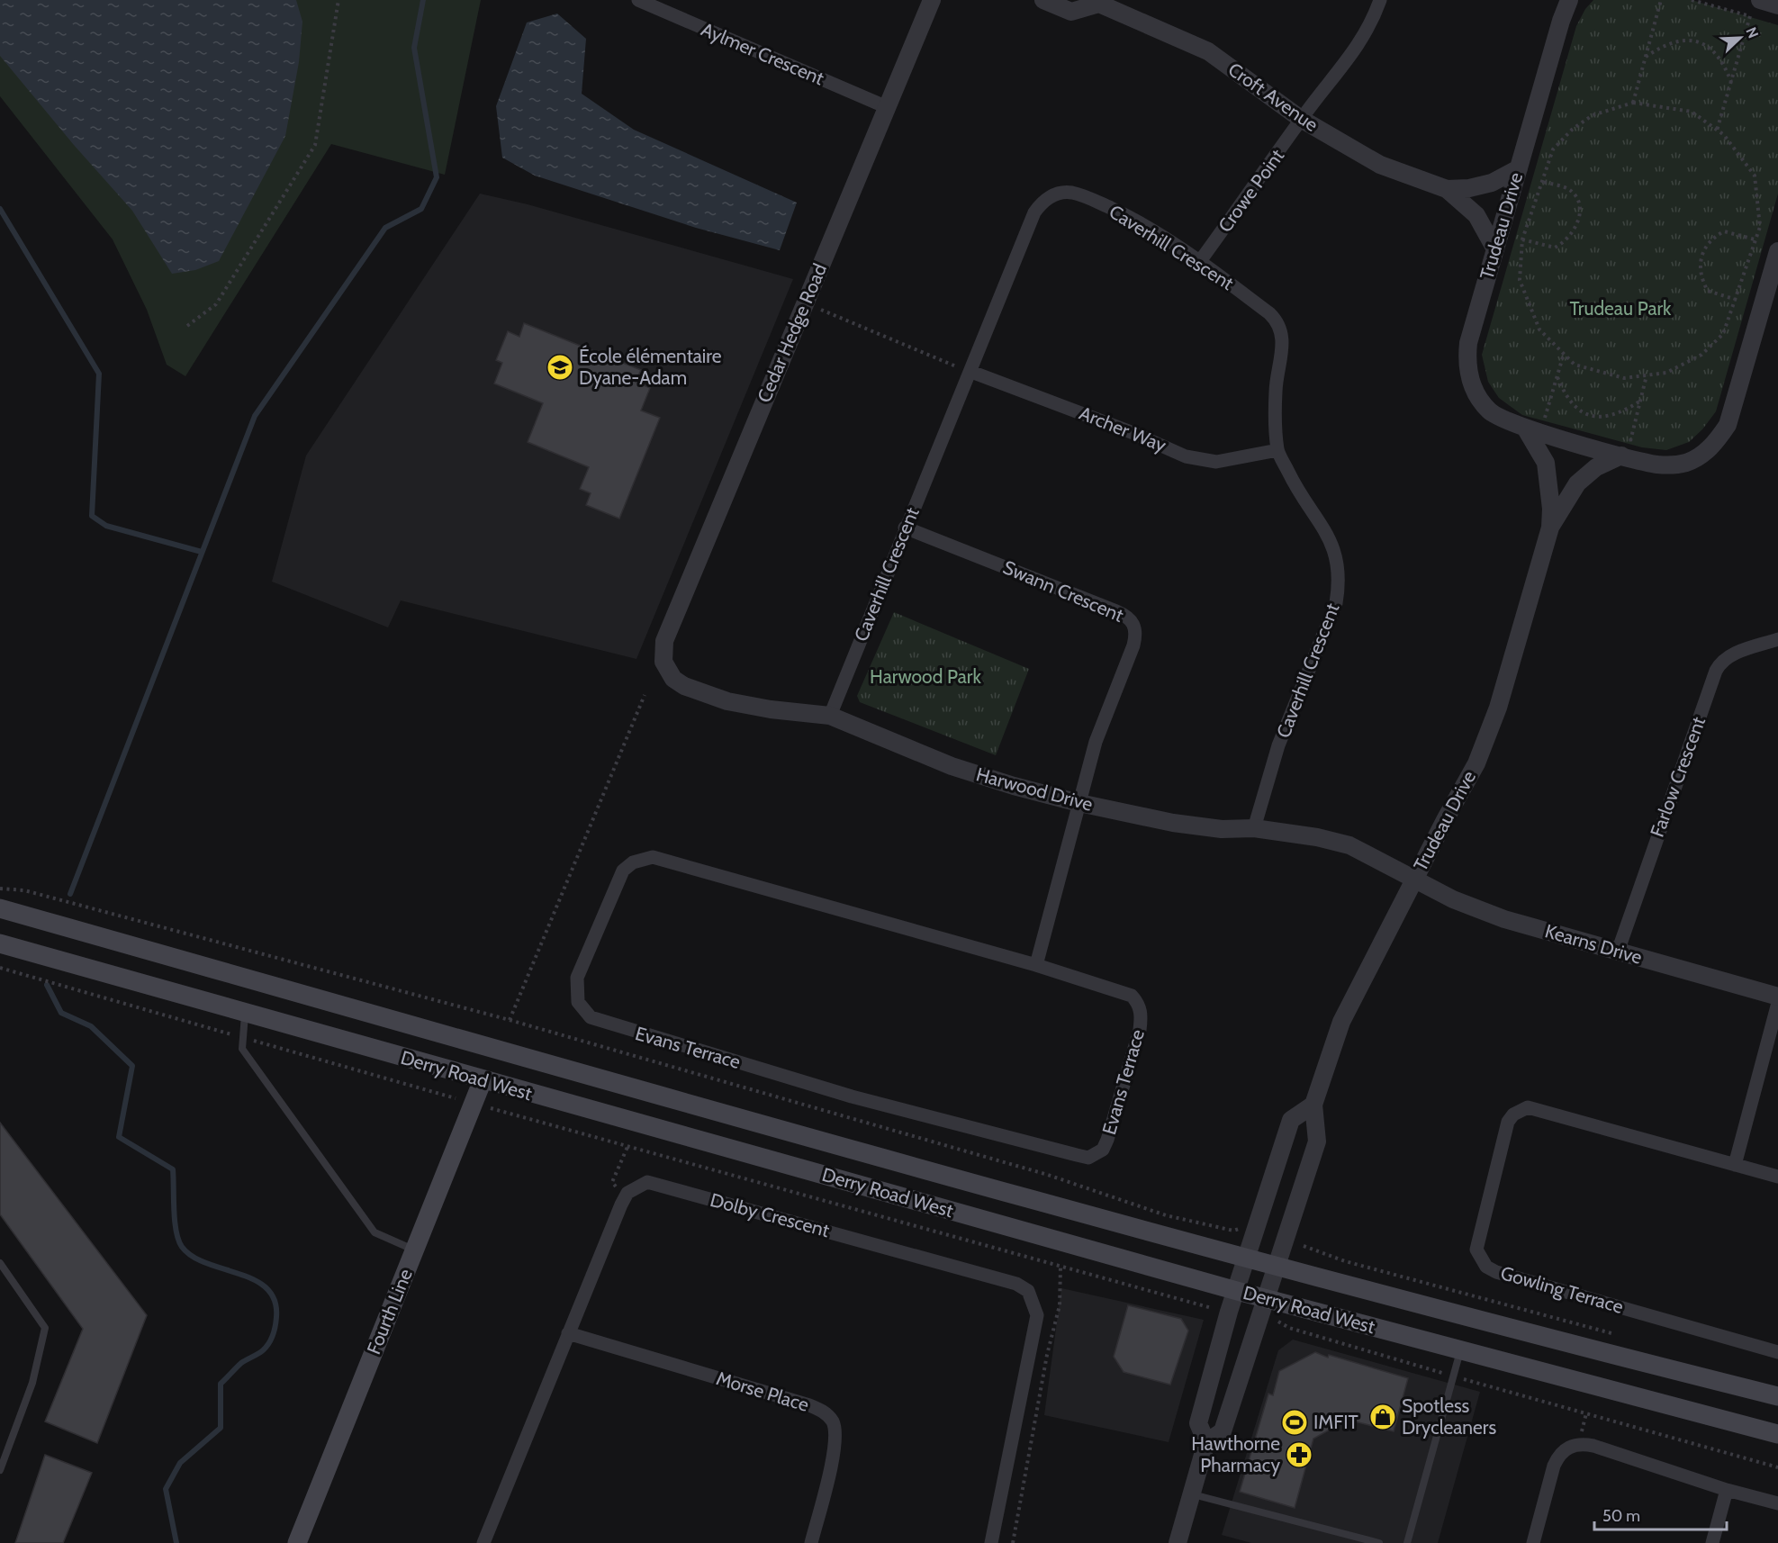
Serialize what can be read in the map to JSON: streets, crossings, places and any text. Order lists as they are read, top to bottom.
{
  "streets": {
    "main road": ["Derry Road West", "Fourth Line"],
    "street": [
      "Aylmer Crescent",
      "Croft Avenue",
      "Crowe Point",
      "Trudeau Drive",
      "Caverhill Crescent",
      "Cedar Hedge Road",
      "Archer Way",
      "Swann Crescent",
      "Farlow Crescent",
      "Harwood Drive",
      "Kearns Drive",
      "Evans Terrace",
      "Dolby Crescent",
      "Gowling Terrace",
      "Morse Place"
    ]
  },
  "crossings": [
    ["Aylmer Crescent", "Cedar Hedge Road"],
    ["Croft Avenue", "Crowe Point"],
    ["Croft Avenue", "Trudeau Drive"],
    ["Crowe Point", "Caverhill Crescent"],
    ["Trudeau Drive", "Harwood Drive"],
    ["Trudeau Drive", "Kearns Drive"],
    ["Trudeau Drive", "Derry Road West"],
    ["Caverhill Crescent", "Archer Way"],
    ["Caverhill Crescent", "Swann Crescent"],
    ["Caverhill Crescent", "Harwood Drive"],
    ["Cedar Hedge Road", "Harwood Drive"],
    ["Swann Crescent", "Harwood Drive"],
    ["Farlow Crescent", "Kearns Drive"],
    ["Harwood Drive", "Kearns Drive"],
    ["Derry Road West", "Fourth Line"]
  ],
  "parks": ["Trudeau Park", "Harwood Park"],
  "places": {
    "school or university": ["École élémentaire Dyane-Adam"],
    "shop": ["Spotless Drycleaners"],
    "sports": ["IMFIT"],
    "pharmacy": ["Hawthorne Pharmacy"]
  },
  "scale_bar": "50 m",
  "north": "top right"
}
